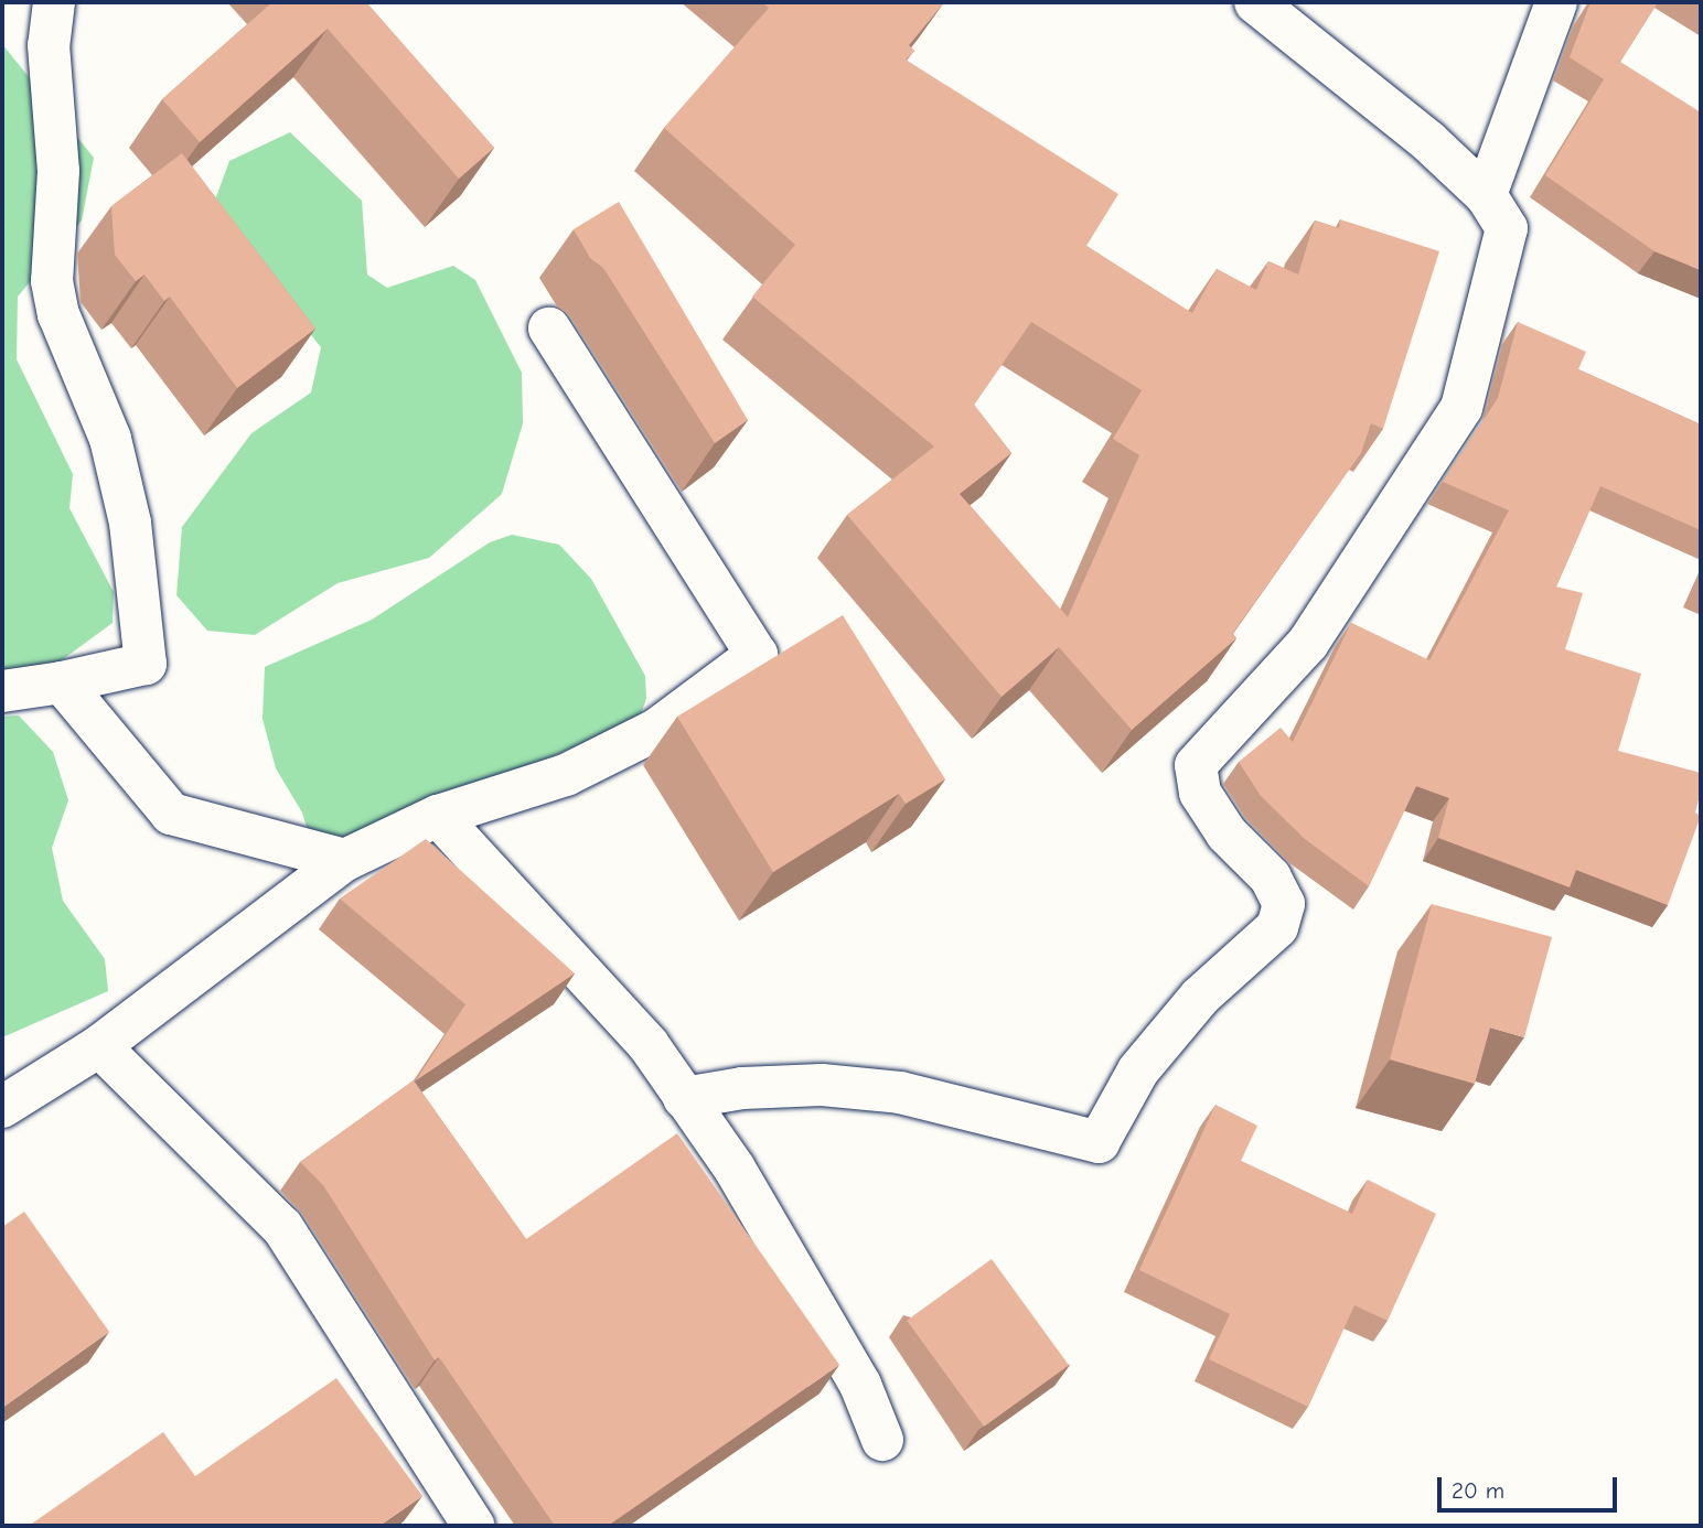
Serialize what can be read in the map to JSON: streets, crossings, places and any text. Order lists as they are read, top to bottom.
{
  "scale_bar": "20 m"
}
